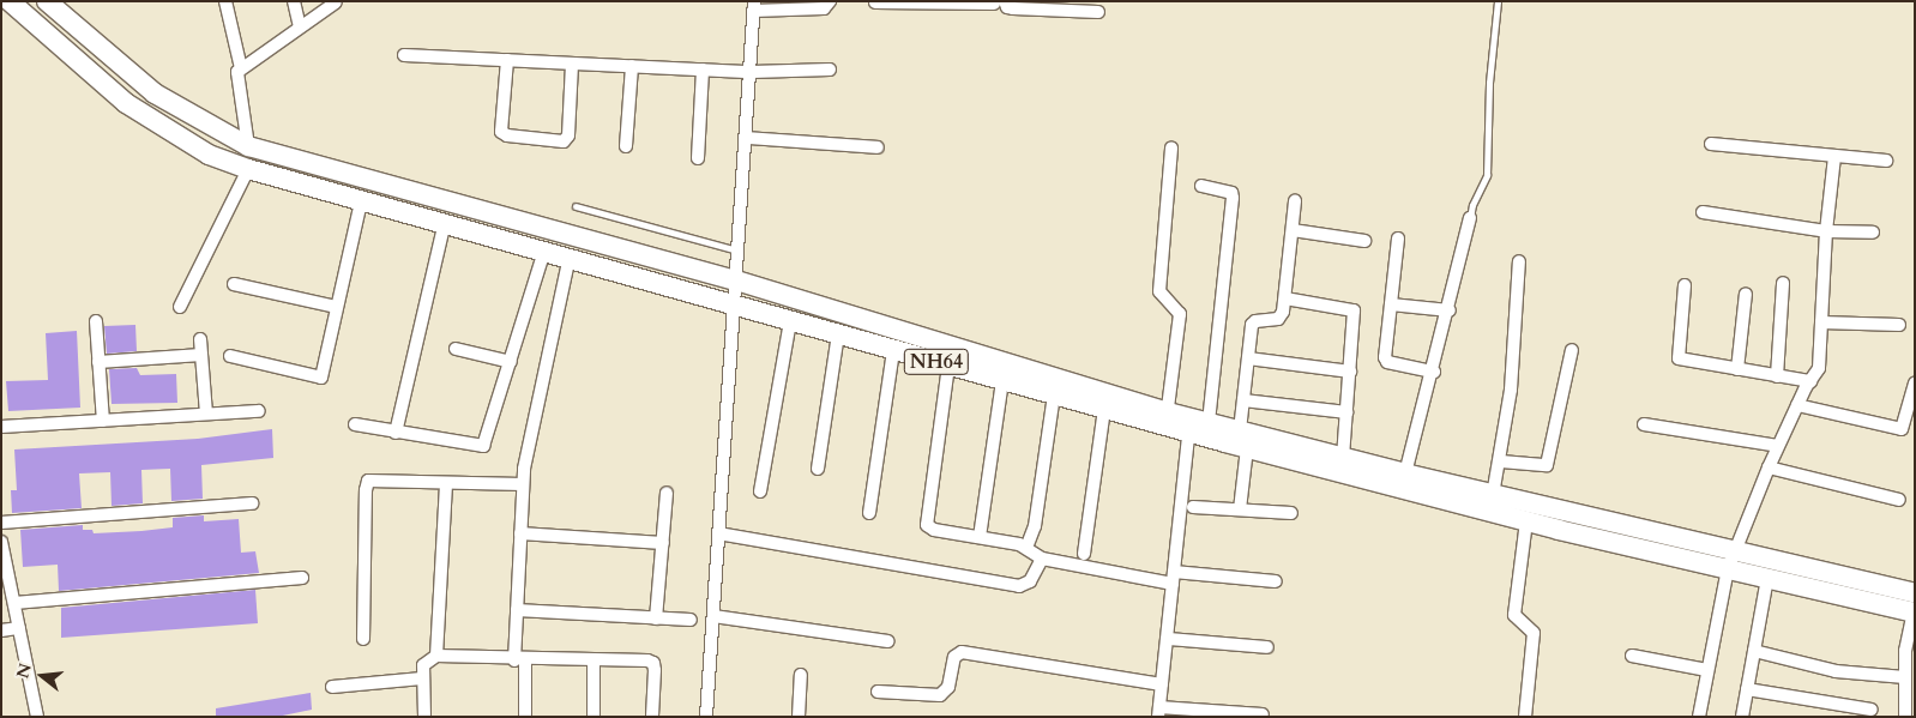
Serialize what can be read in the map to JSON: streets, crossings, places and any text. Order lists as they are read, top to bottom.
{
  "streets": {
    "highway": ["NH64"]
  },
  "north": "left"
}
